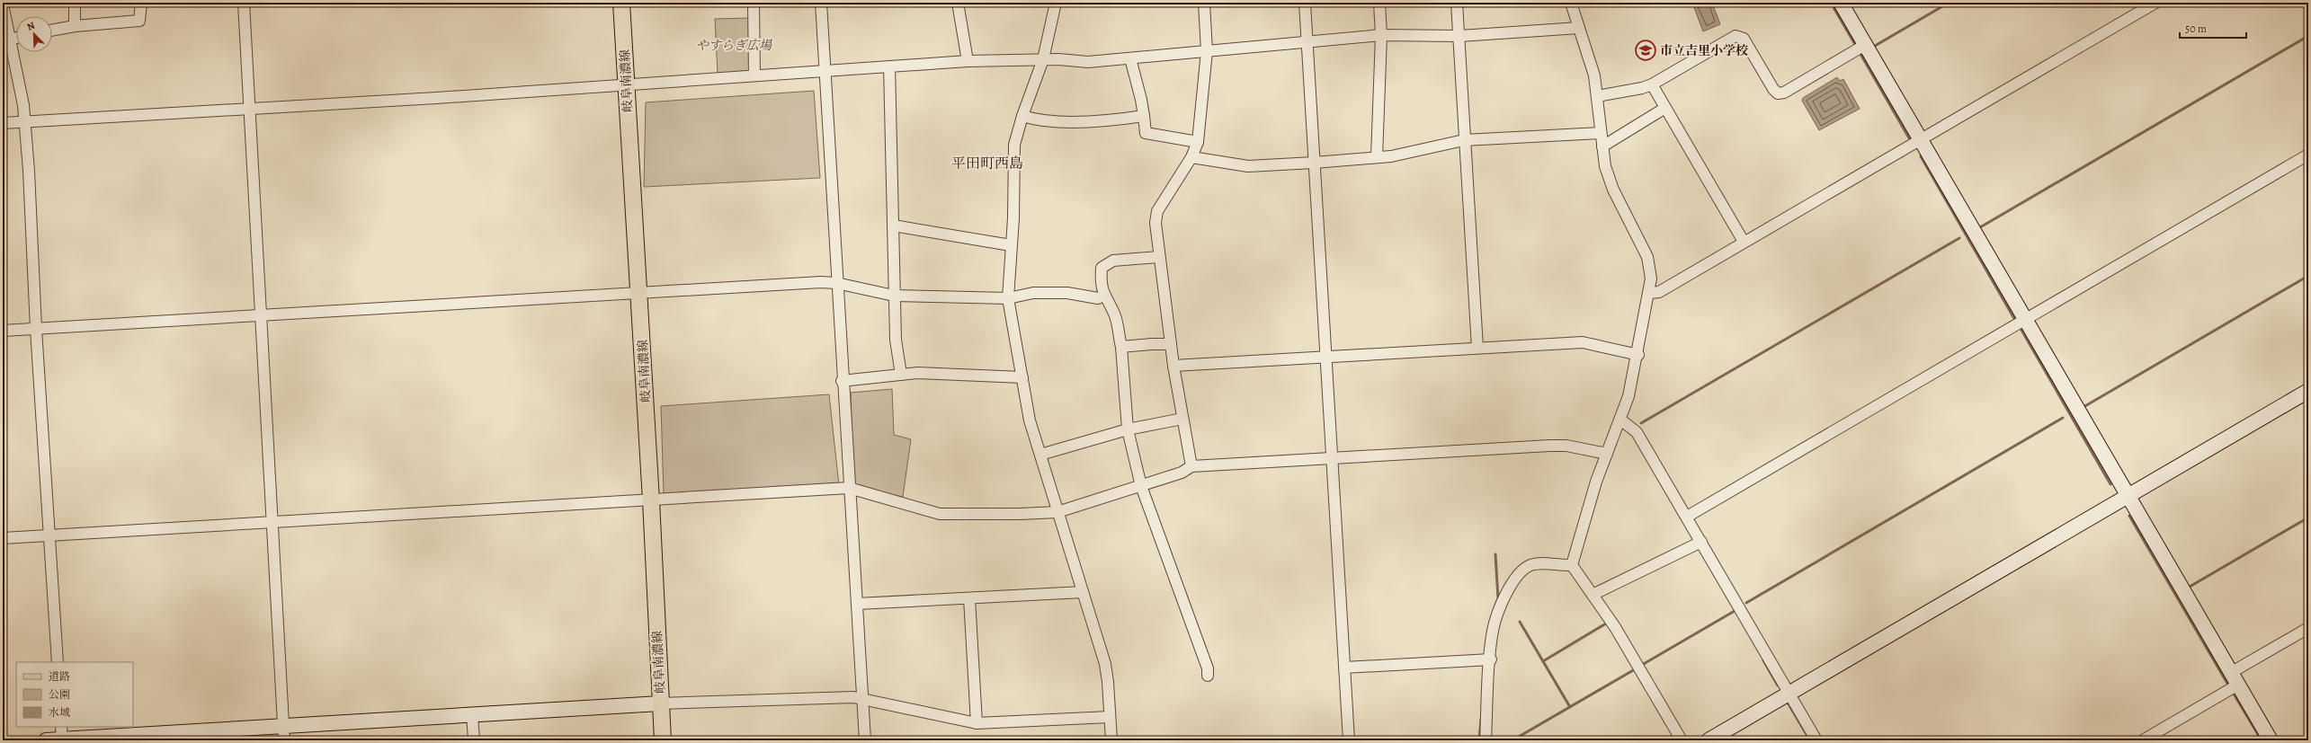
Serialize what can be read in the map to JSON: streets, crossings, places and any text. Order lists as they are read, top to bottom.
{
  "streets": {
    "main road": ["岐阜南濃線"]
  },
  "districts": ["平田町西島"],
  "parks": ["やすらぎ広場"],
  "places": {
    "school or university": ["市立吉里小学校"]
  },
  "legend": ["道路", "公園", "水域"],
  "scale_bar": "50 m",
  "north": "top left"
}
